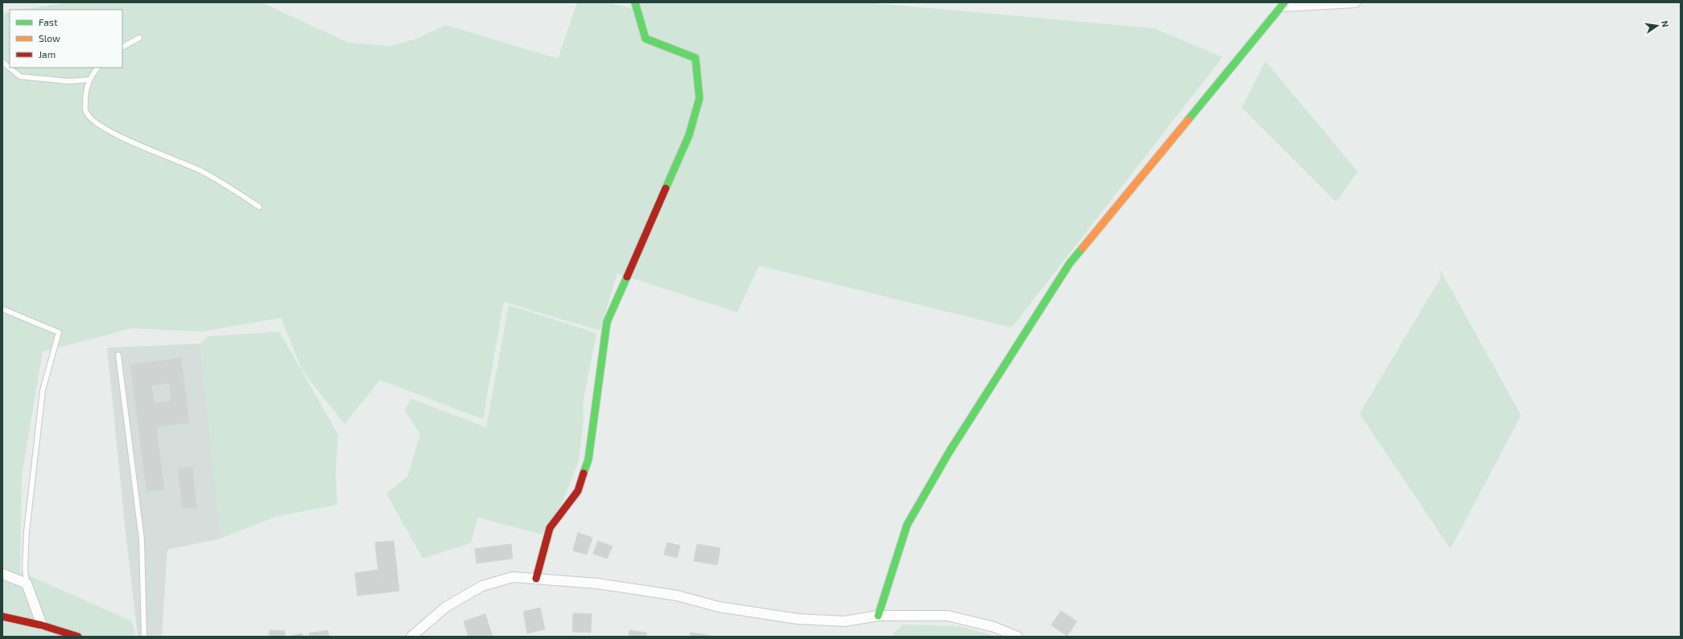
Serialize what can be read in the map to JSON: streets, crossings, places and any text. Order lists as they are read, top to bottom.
{
  "legend": ["Fast", "Slow", "Jam"],
  "north": "right"
}
